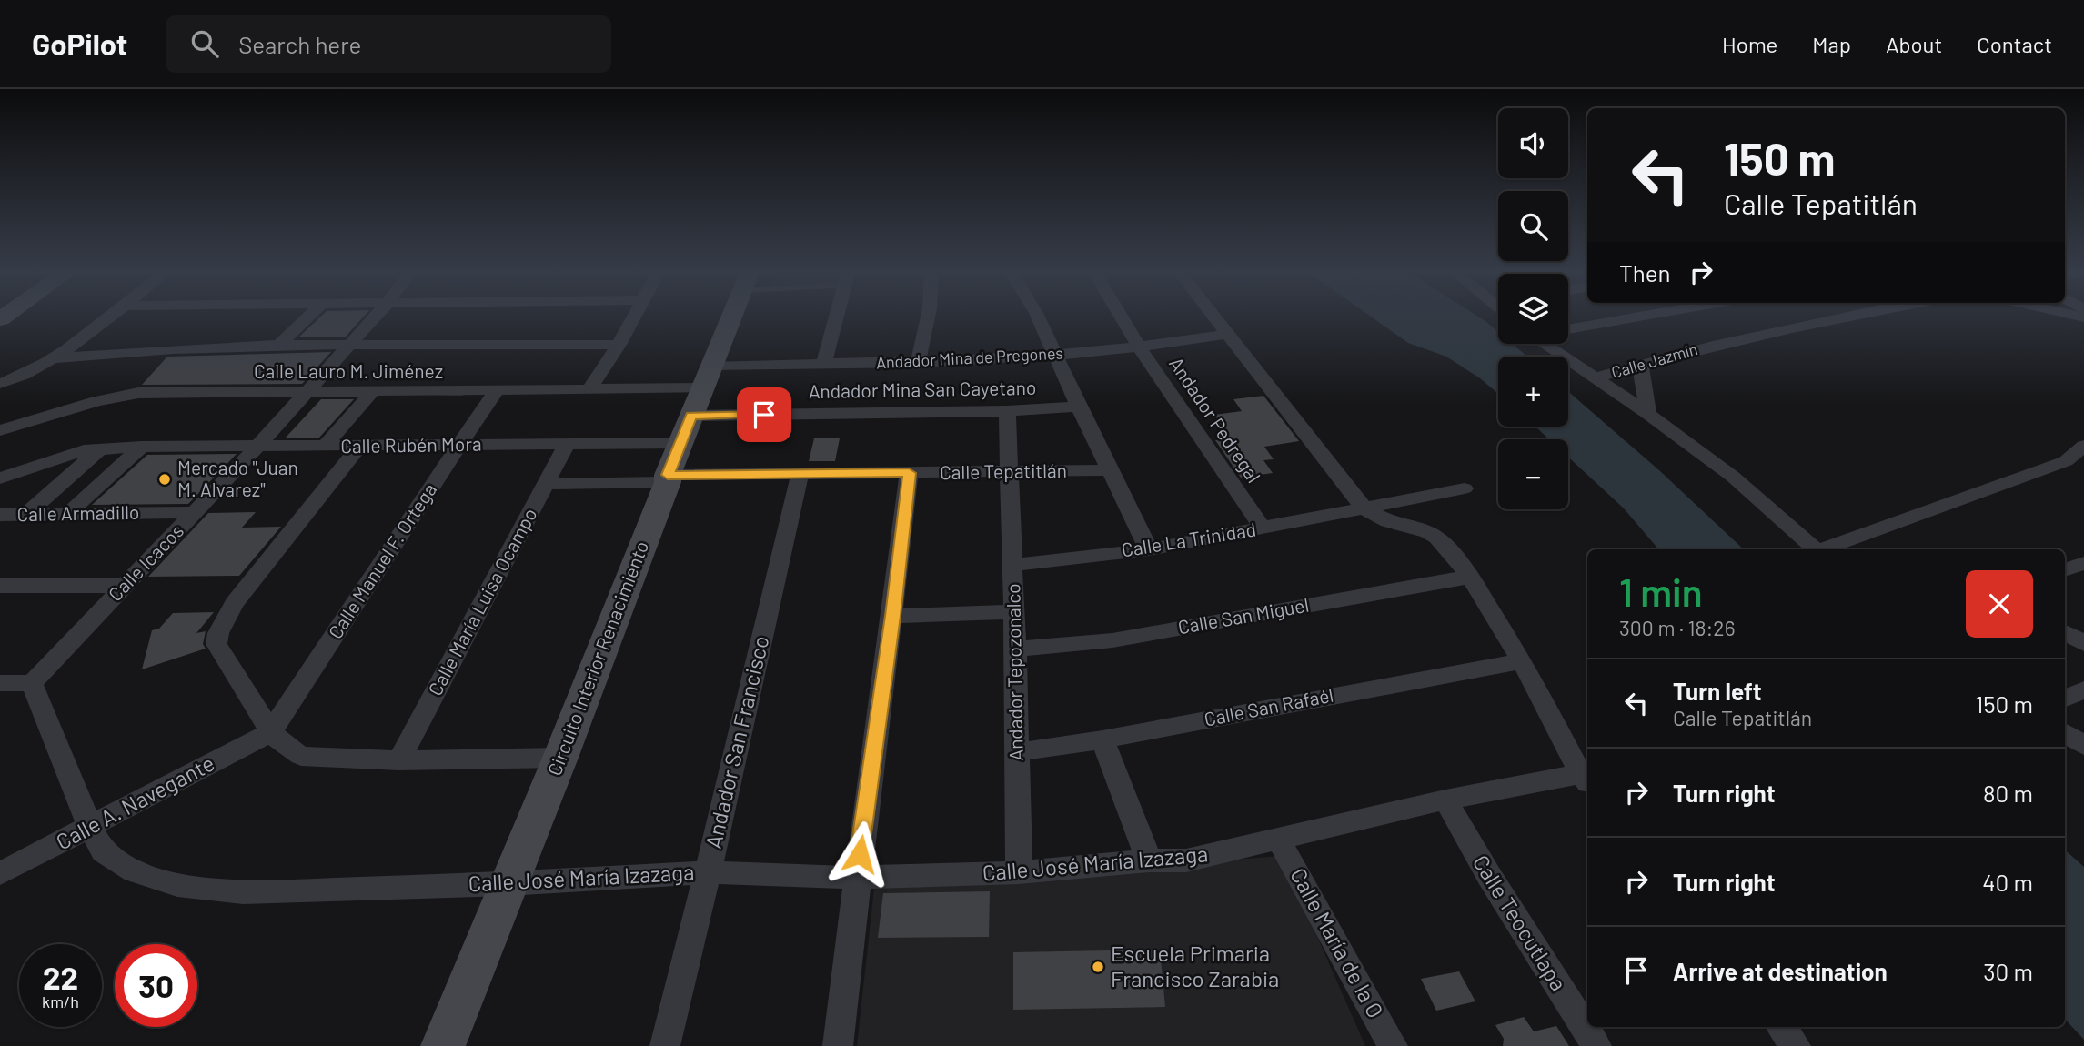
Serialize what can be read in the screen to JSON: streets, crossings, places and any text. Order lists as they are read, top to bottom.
{
  "streets": {
    "main road": ["Circuito Interior Renacimiento"],
    "street": [
      "Andador Mina de Pregones",
      "Calle Jazmín",
      "Calle Lauro M. Jiménez",
      "Andador Mina San Cayetano",
      "Andador Pedregal",
      "Calle Rubén Mora",
      "Calle Tepatitlán",
      "Calle Armadillo",
      "Calle La Trinidad",
      "Calle Manuel F. Ortega",
      "Calle Icacos",
      "Calle María Luisa Ocampo",
      "Calle San Miguel",
      "Andador Tepozonalco",
      "Calle San Rafaél",
      "Andador San Francisco",
      "Calle A. Navegante",
      "Calle José María Izazaga",
      "Calle Teocutlapa",
      "Calle María de la O"
    ]
  },
  "crossings": [
    ["Andador Mina de Pregones", "Calle Lauro M. Jiménez"],
    ["Andador Mina de Pregones", "Andador Mina San Cayetano"],
    ["Andador Mina de Pregones", "Andador Pedregal"],
    ["Andador Mina de Pregones", "Calle Rubén Mora"],
    ["Andador Mina de Pregones", "Circuito Interior Renacimiento"],
    ["Calle Lauro M. Jiménez", "Andador Mina San Cayetano"],
    ["Calle Lauro M. Jiménez", "Calle Rubén Mora"],
    ["Calle Lauro M. Jiménez", "Calle Manuel F. Ortega"],
    ["Calle Lauro M. Jiménez", "Calle Icacos"],
    ["Calle Lauro M. Jiménez", "Circuito Interior Renacimiento"],
    ["Andador Mina San Cayetano", "Calle Rubén Mora"],
    ["Andador Mina San Cayetano", "Circuito Interior Renacimiento"],
    ["Andador Mina San Cayetano", "Andador Tepozonalco"],
    ["Andador Pedregal", "Calle La Trinidad"],
    ["Calle Rubén Mora", "Calle Manuel F. Ortega"],
    ["Calle Rubén Mora", "Calle Icacos"],
    ["Calle Rubén Mora", "Calle María Luisa Ocampo"],
    ["Calle Rubén Mora", "Circuito Interior Renacimiento"],
    ["Calle Tepatitlán", "Calle María Luisa Ocampo"],
    ["Calle Tepatitlán", "Circuito Interior Renacimiento"],
    ["Calle Tepatitlán", "Andador Tepozonalco"],
    ["Calle Tepatitlán", "Andador San Francisco"],
    ["Calle Armadillo", "Calle Icacos"],
    ["Calle La Trinidad", "Andador Tepozonalco"],
    ["Calle Manuel F. Ortega", "Calle A. Navegante"],
    ["Calle Icacos", "Calle José María Izazaga"],
    ["Calle San Miguel", "Andador Tepozonalco"],
    ["Circuito Interior Renacimiento", "Calle José María Izazaga"],
    ["Andador Tepozonalco", "Calle San Rafaél"],
    ["Andador Tepozonalco", "Calle José María Izazaga"],
    ["Andador San Francisco", "Calle José María Izazaga"],
    ["Calle A. Navegante", "Calle José María Izazaga"],
    ["Calle José María Izazaga", "Calle Teocutlapa"],
    ["Calle José María Izazaga", "Calle María de la O"]
  ],
  "places": ["Mercado \"Juan M. Alvarez\"", "Escuela Primaria Francisco Zarabia"],
  "page": {
    "header": "GoPilot",
    "search": "Search here",
    "nav": [
      "Home",
      "Map",
      "About",
      "Contact"
    ],
    "map_buttons": ["+", "−"],
    "turn": ["150 m", "Calle Tepatitlán"],
    "then": "Then",
    "heading": ["1 min", "300 m · 18:26"],
    "list": [
      {
        "name": "Turn left",
        "note": "Calle Tepatitlán",
        "value": "150 m"
      },
      {
        "name": "Turn right",
        "value": "80 m"
      },
      {
        "name": "Turn right",
        "value": "40 m"
      },
      {
        "name": "Arrive at destination",
        "value": "30 m"
      }
    ],
    "speed": "22 km/h",
    "limit": "30"
  }
}
